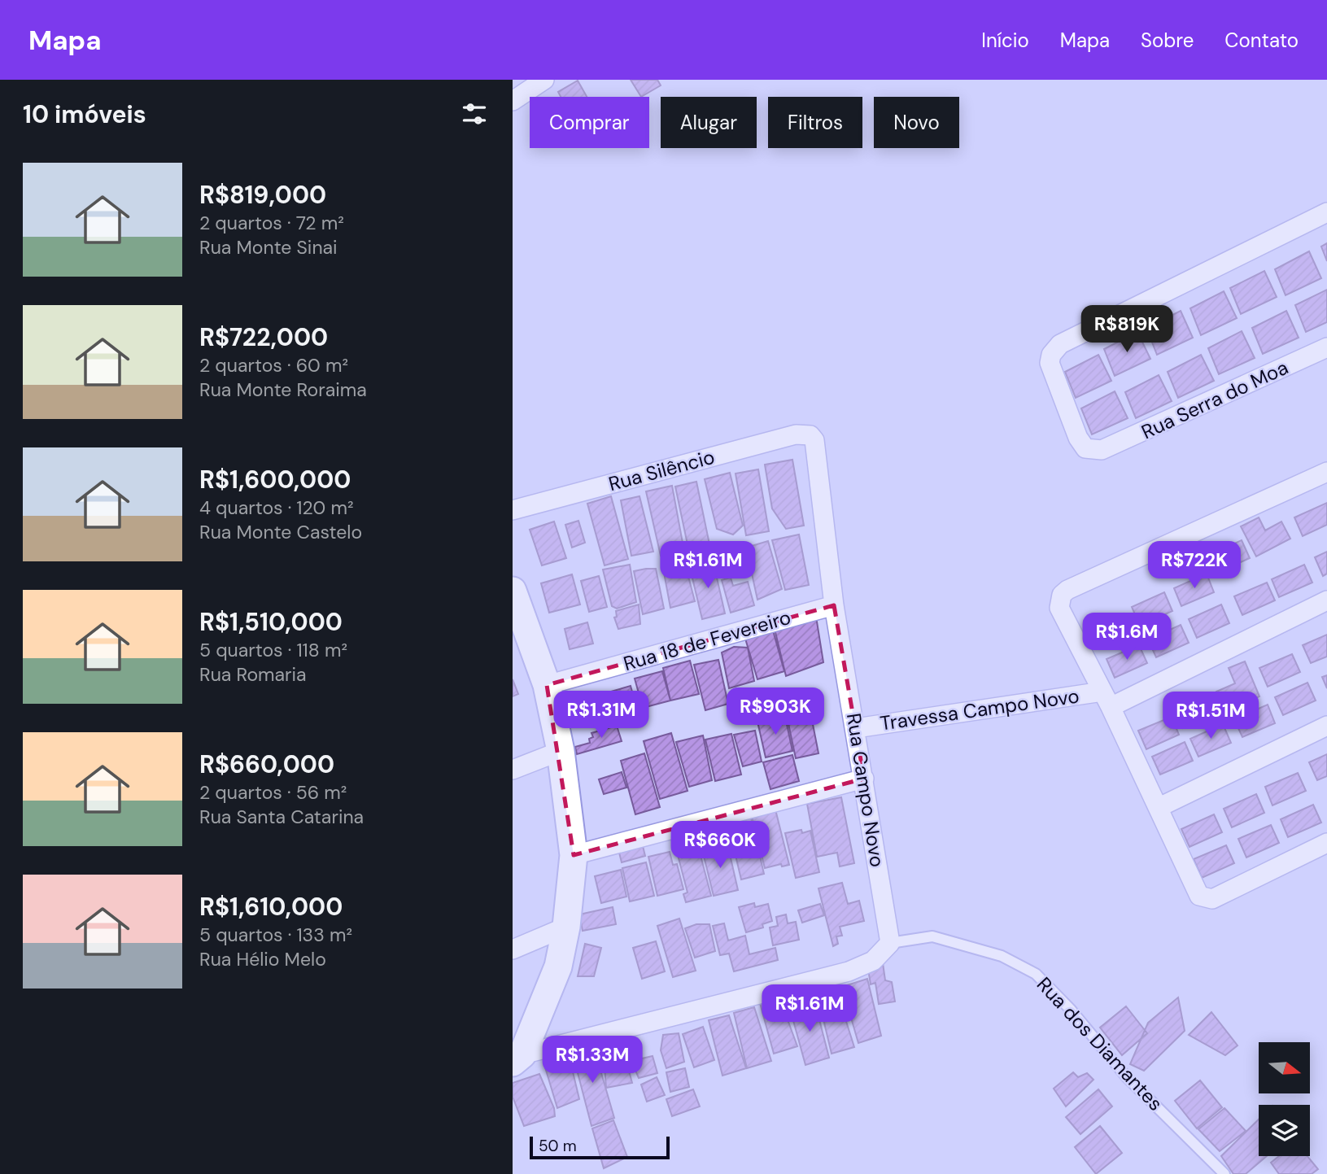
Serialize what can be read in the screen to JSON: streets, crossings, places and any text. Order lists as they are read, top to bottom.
{
  "streets": {
    "street": [
      "Rua Serra do Moa",
      "Rua Silêncio",
      "Rua 18 de Fevereiro",
      "Travessa Campo Novo",
      "Rua Campo Novo"
    ],
    "lane": ["Rua dos Diamantes"]
  },
  "crossings": [
    ["Rua Silêncio", "Rua Campo Novo"],
    ["Rua 18 de Fevereiro", "Rua Campo Novo"],
    ["Travessa Campo Novo", "Rua Campo Novo"],
    ["Rua Campo Novo", "Rua dos Diamantes"]
  ],
  "scale_bar": "50 m",
  "north": "right",
  "page": {
    "header": "Mapa",
    "nav": [
      "Início",
      "Mapa",
      "Sobre",
      "Contato"
    ],
    "heading": "10 imóveis",
    "chip": [
      "Comprar",
      "Alugar",
      "Filtros",
      "Novo"
    ],
    "list": [
      {
        "name": "R$819,000",
        "note": "2 quartos · 72 m² · Rua Monte Sinai"
      },
      {
        "name": "R$722,000",
        "note": "2 quartos · 60 m² · Rua Monte Roraima"
      },
      {
        "name": "R$1,600,000",
        "note": "4 quartos · 120 m² · Rua Monte Castelo"
      },
      {
        "name": "R$1,510,000",
        "note": "5 quartos · 118 m² · Rua Romaria"
      },
      {
        "name": "R$660,000",
        "note": "2 quartos · 56 m² · Rua Santa Catarina"
      },
      {
        "name": "R$1,610,000",
        "note": "5 quartos · 133 m² · Rua Hélio Melo"
      }
    ],
    "price": [
      "R$819K",
      "R$1.61M",
      "R$722K",
      "R$1.6M",
      "R$903K",
      "R$1.31M",
      "R$1.51M",
      "R$660K",
      "R$1.61M",
      "R$1.33M"
    ],
    "scale": "50 m"
  }
}
